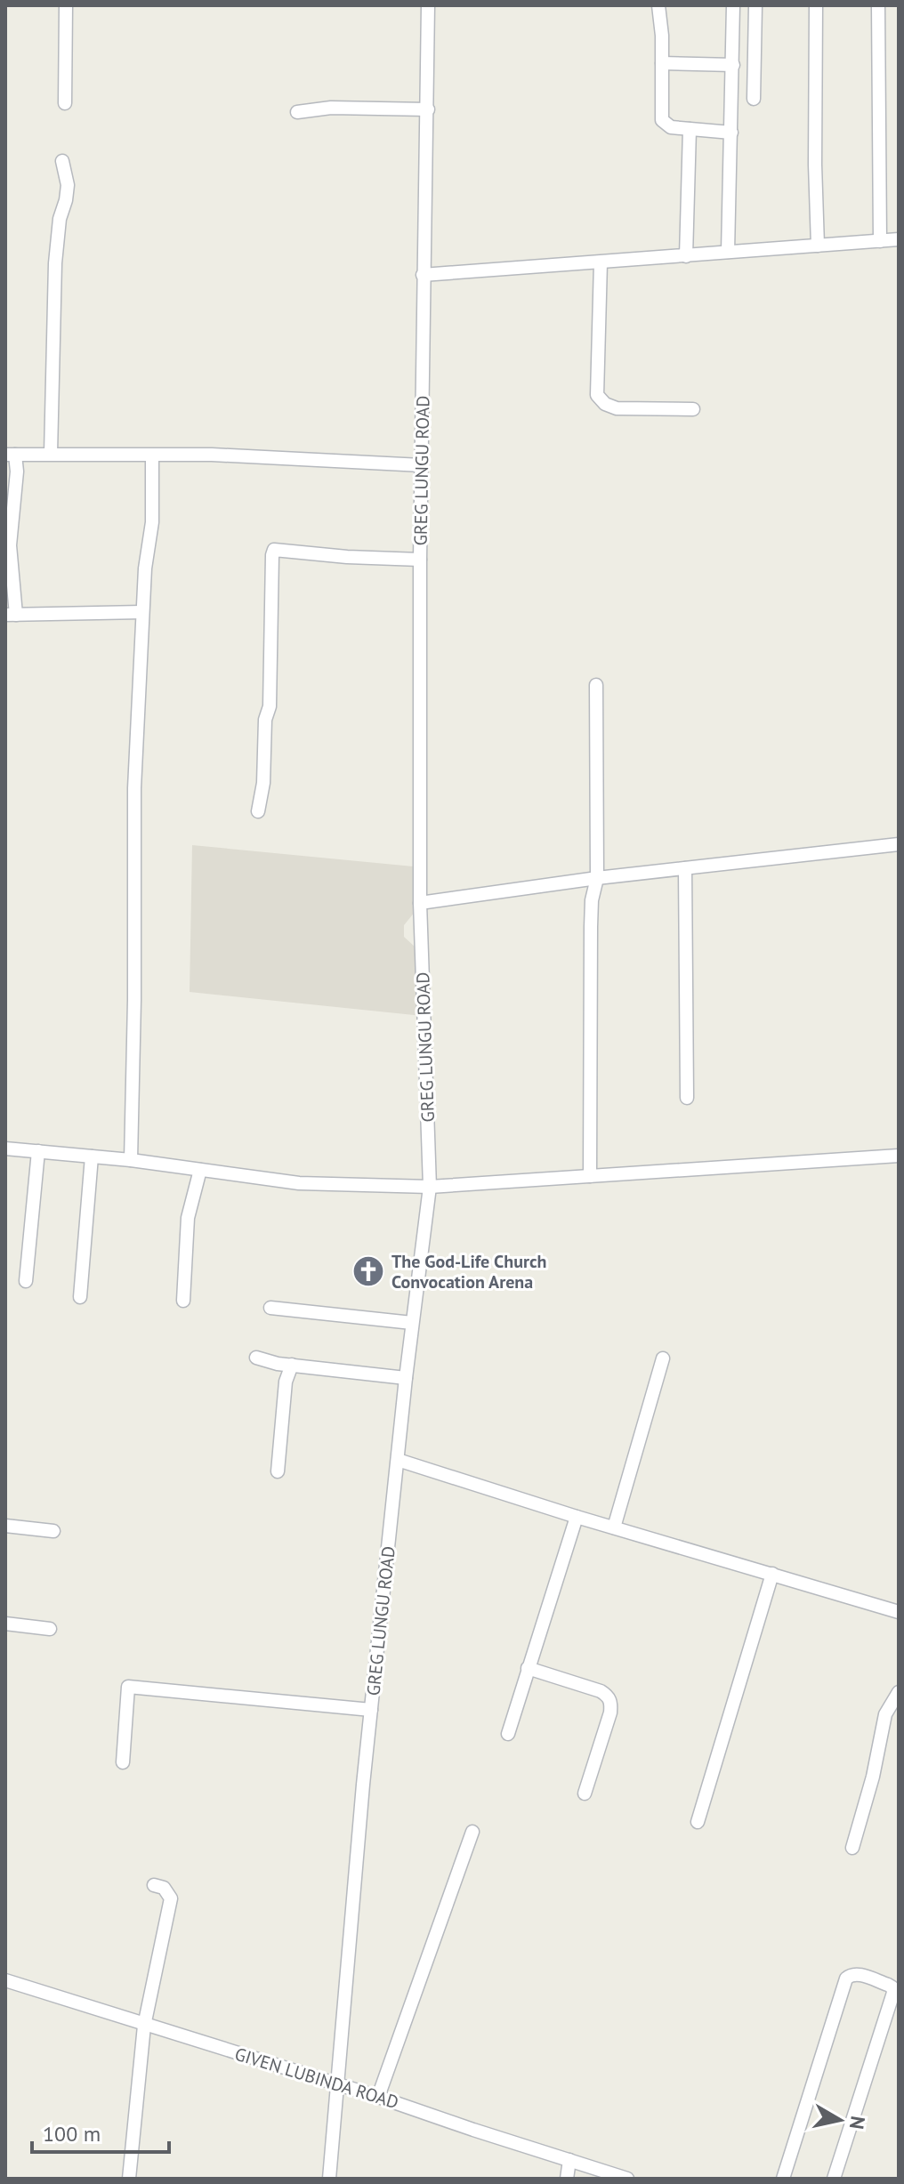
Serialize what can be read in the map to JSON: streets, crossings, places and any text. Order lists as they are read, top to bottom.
{
  "streets": {
    "street": ["GREG LUNGU ROAD", "GIVEN LUBINDA ROAD"]
  },
  "crossings": [
    ["GREG LUNGU ROAD", "GIVEN LUBINDA ROAD"]
  ],
  "places": {
    "church": ["The God-Life Church Convocation Arena"]
  },
  "scale_bar": "100 m",
  "north": "right"
}
